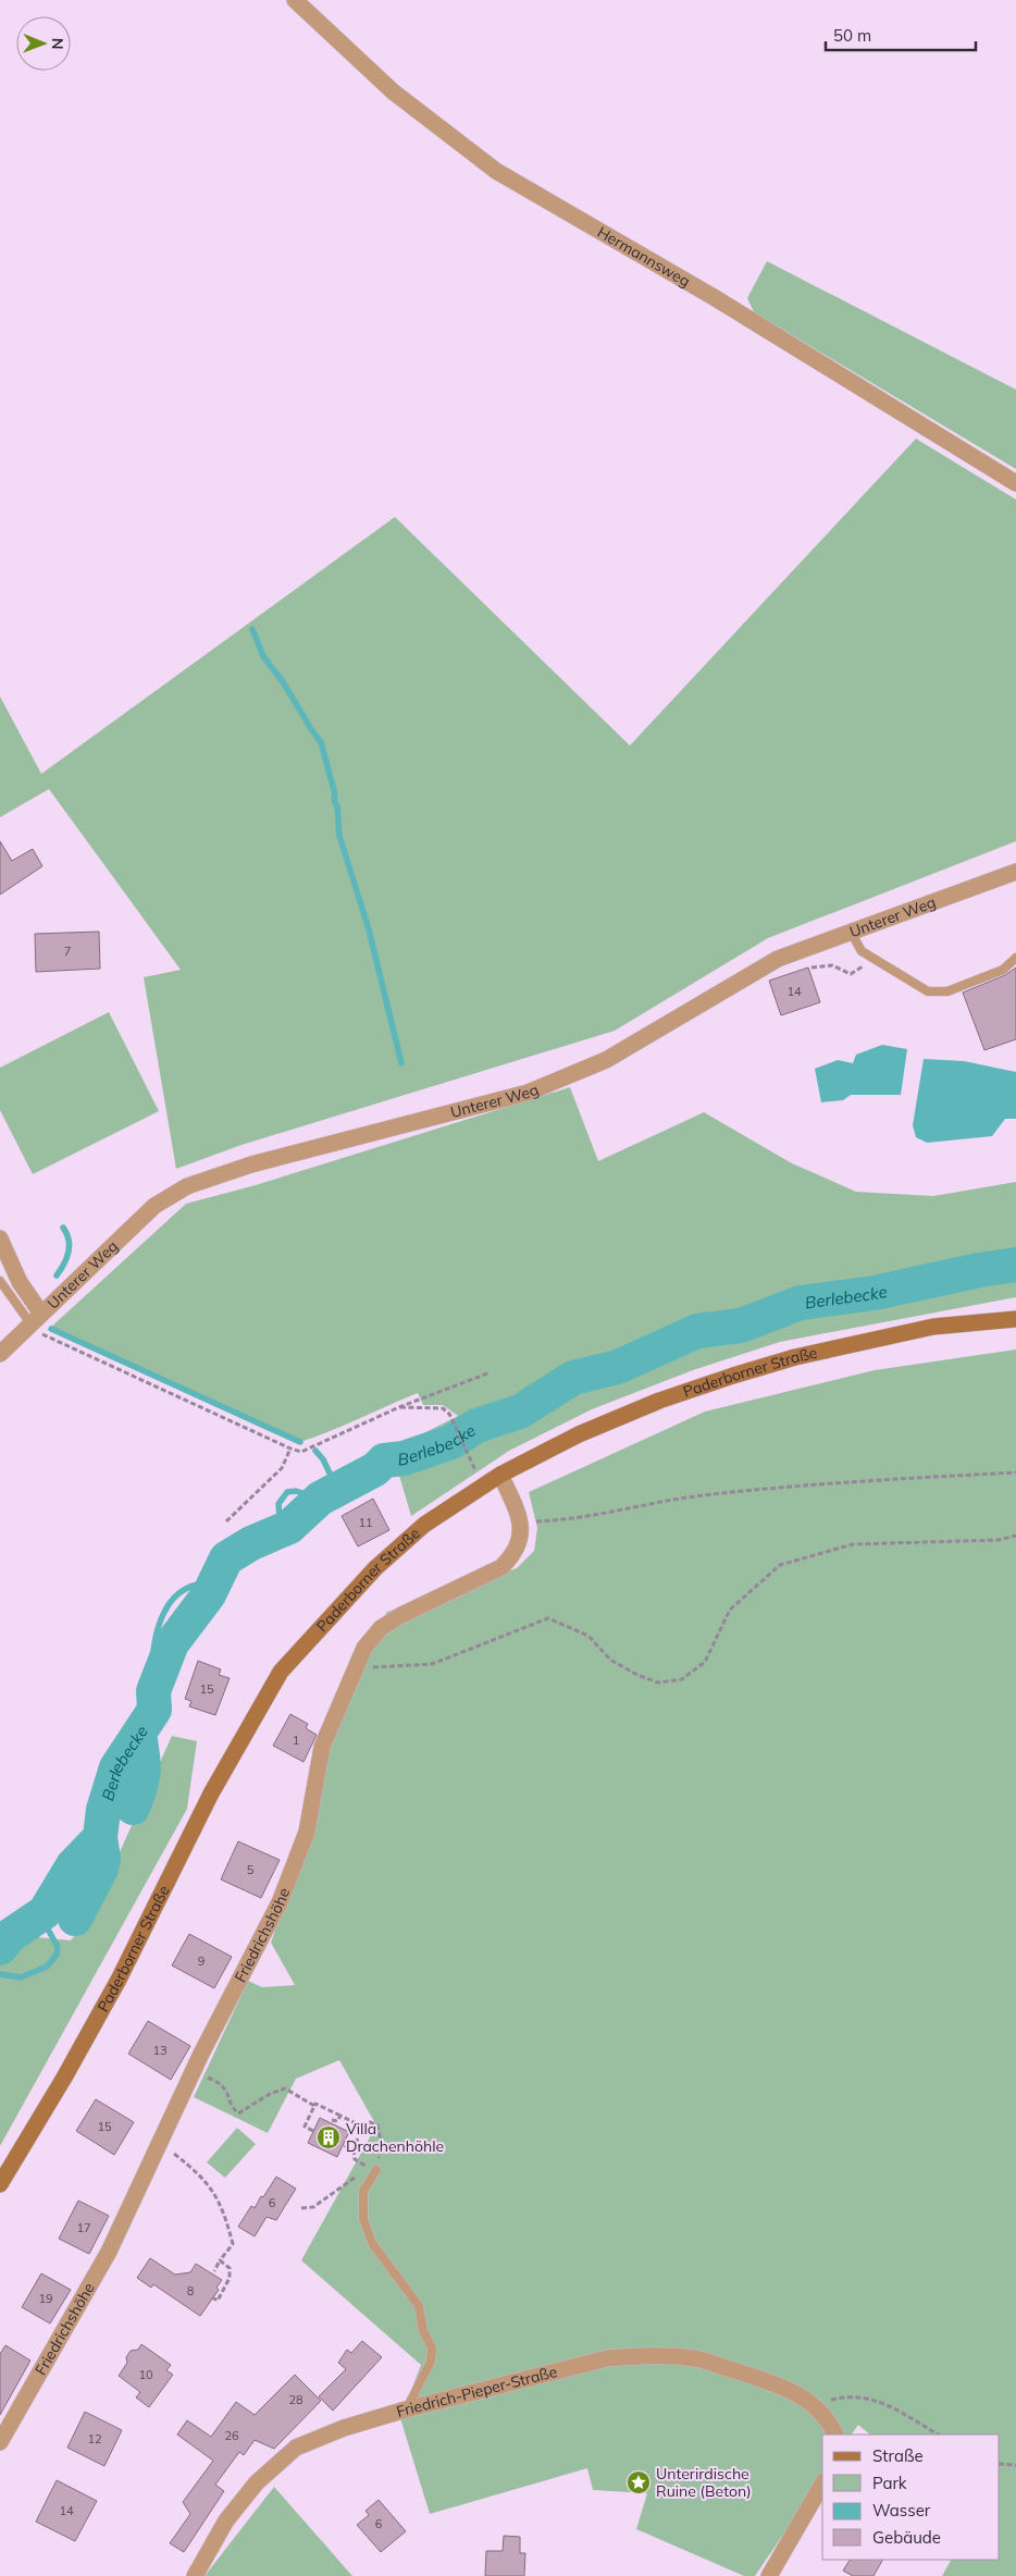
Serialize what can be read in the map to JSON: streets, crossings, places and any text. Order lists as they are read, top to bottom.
{
  "streets": {
    "main road": ["Paderborner Straße"],
    "street": [
      "Hermannsweg",
      "Unterer Weg",
      "Friedrichshöhe",
      "Friedrich-Pieper-Straße"
    ]
  },
  "water": ["Berlebecke"],
  "places": {
    "building": ["Villa Drachenhöhle"],
    "place": ["Unterirdische Ruine (Beton)"]
  },
  "house_numbers": [
    "7",
    "14",
    "11",
    "15",
    "1",
    "5",
    "9",
    "13",
    "15",
    "6",
    "17",
    "8",
    "19",
    "10",
    "28",
    "26",
    "12",
    "14",
    "6"
  ],
  "legend": [
    "Straße",
    "Park",
    "Wasser",
    "Gebäude"
  ],
  "scale_bar": "50 m",
  "north": "right"
}
